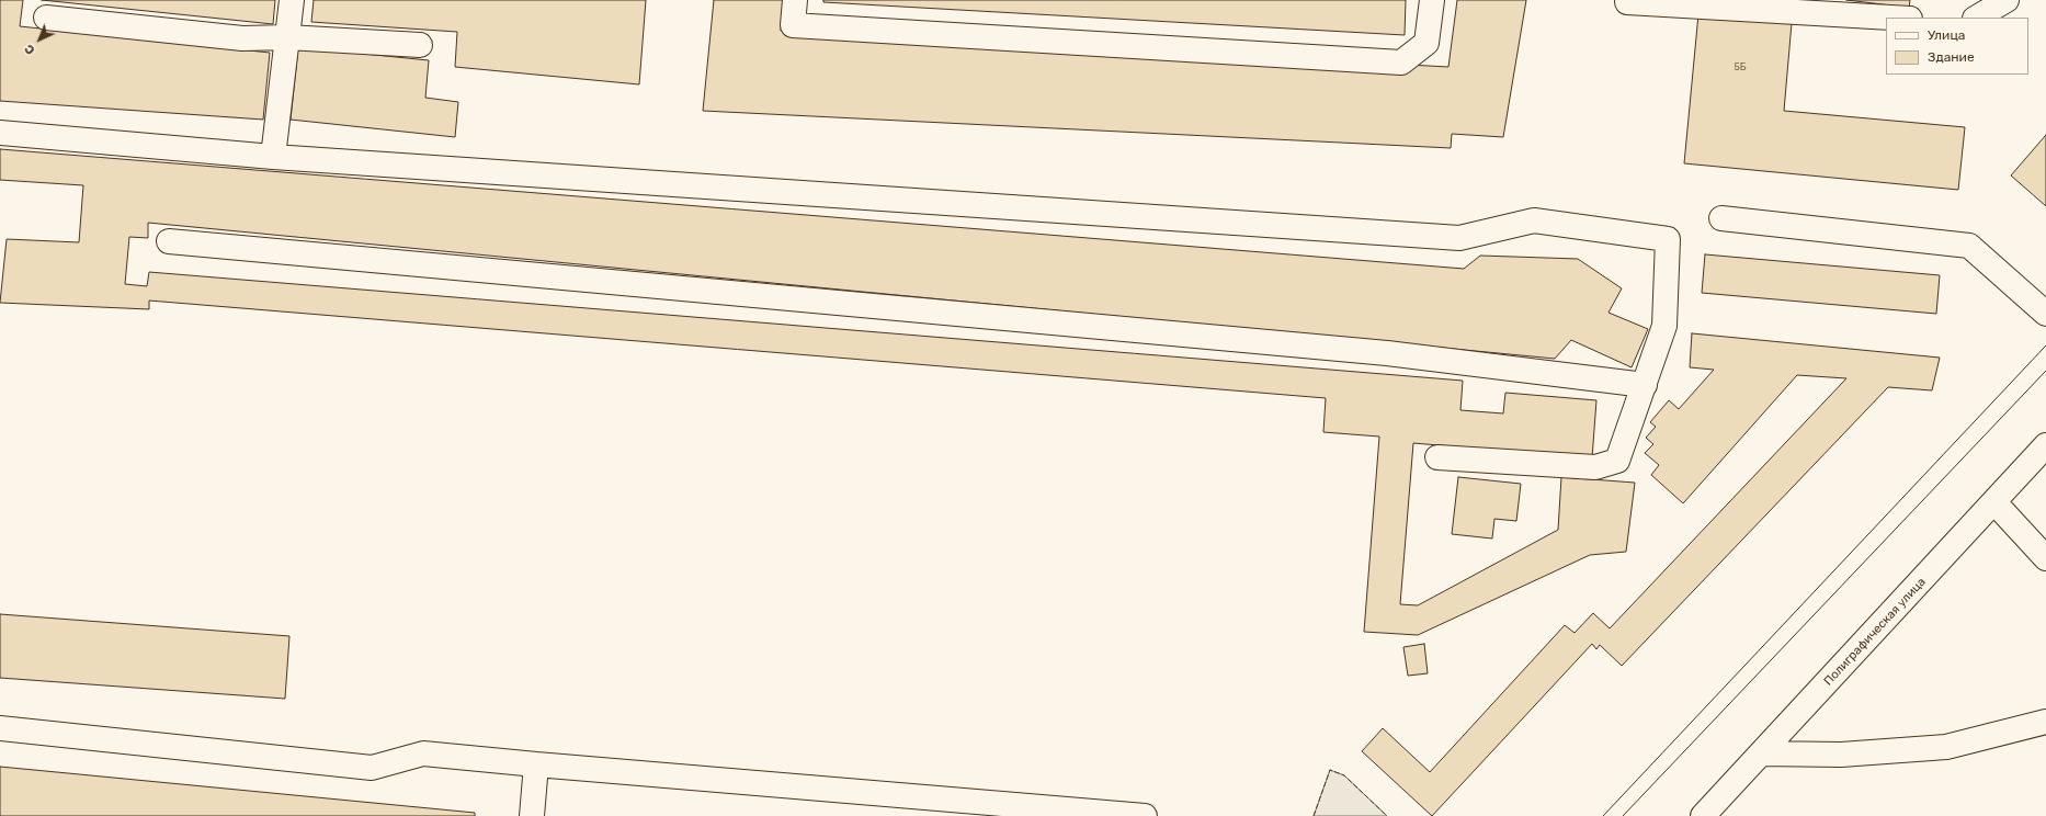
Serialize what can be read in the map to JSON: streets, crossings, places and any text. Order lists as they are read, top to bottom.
{
  "streets": {
    "street": ["Полиграфическая улица"]
  },
  "house_numbers": ["5Б"],
  "legend": ["Улица", "Здание"],
  "north": "bottom left"
}
